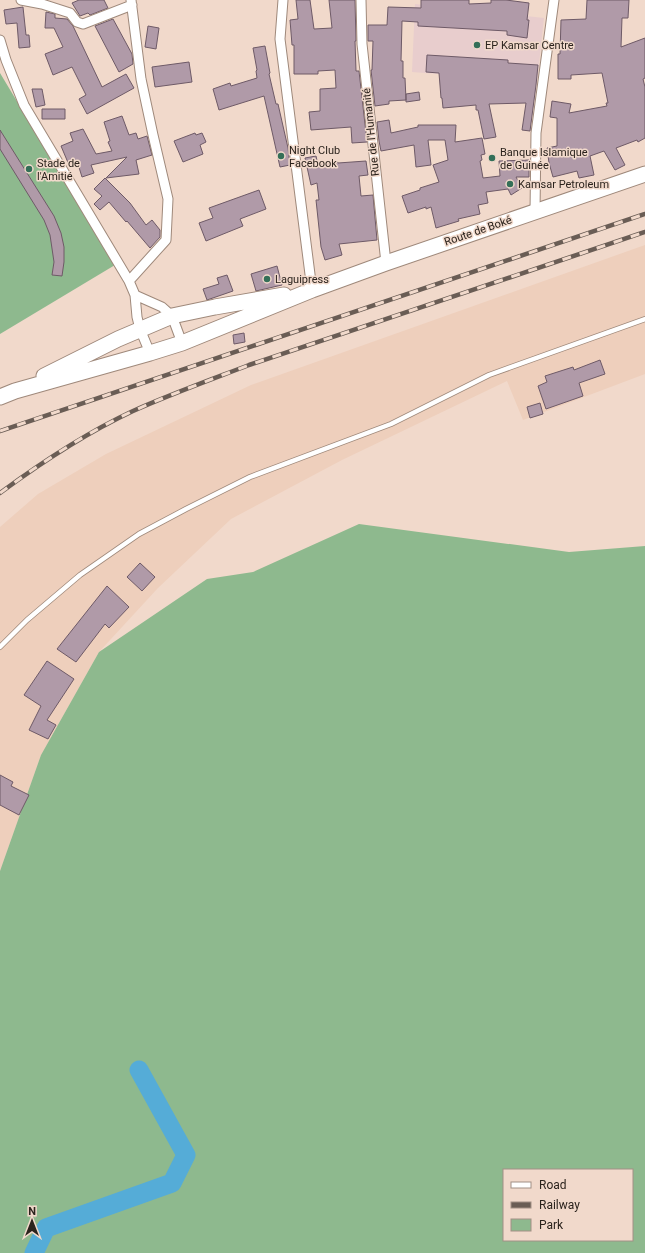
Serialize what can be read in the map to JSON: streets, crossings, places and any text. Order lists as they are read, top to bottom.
{
  "streets": {
    "main road": ["Route de Boké"],
    "street": ["Rue de l'Humanité"]
  },
  "crossings": [
    ["Rue de l'Humanité", "Route de Boké"]
  ],
  "places": [
    "EP Kamsar Centre",
    "Night Club Facebook",
    "Banque Islamique de Guinée",
    "Stade de l'Amitié",
    "Kamsar Petroleum",
    "Laguipress"
  ],
  "legend": ["Road", "Railway", "Park"],
  "north": "top"
}
